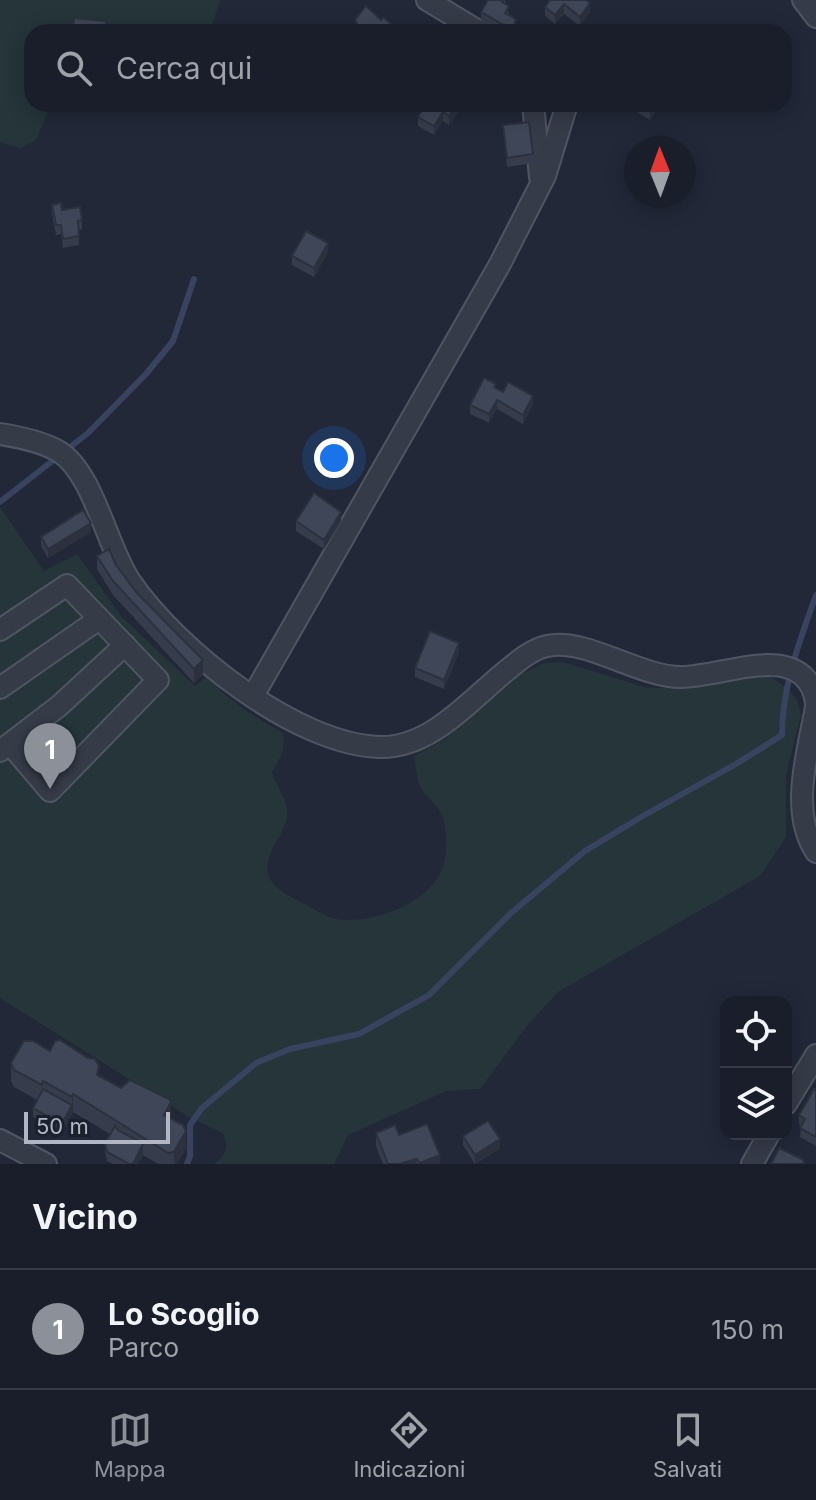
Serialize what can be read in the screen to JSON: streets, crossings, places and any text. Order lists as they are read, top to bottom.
{
  "scale_bar": "50 m",
  "north": "top",
  "page": {
    "search": "Cerca qui",
    "pins": "1",
    "scale": "50 m",
    "heading": "Vicino",
    "list": [
      {
        "mark": "1",
        "name": "Lo Scoglio",
        "note": "Parco",
        "value": "150 m"
      }
    ],
    "nav": ["Mappa", "Indicazioni", "Salvati"]
  }
}
